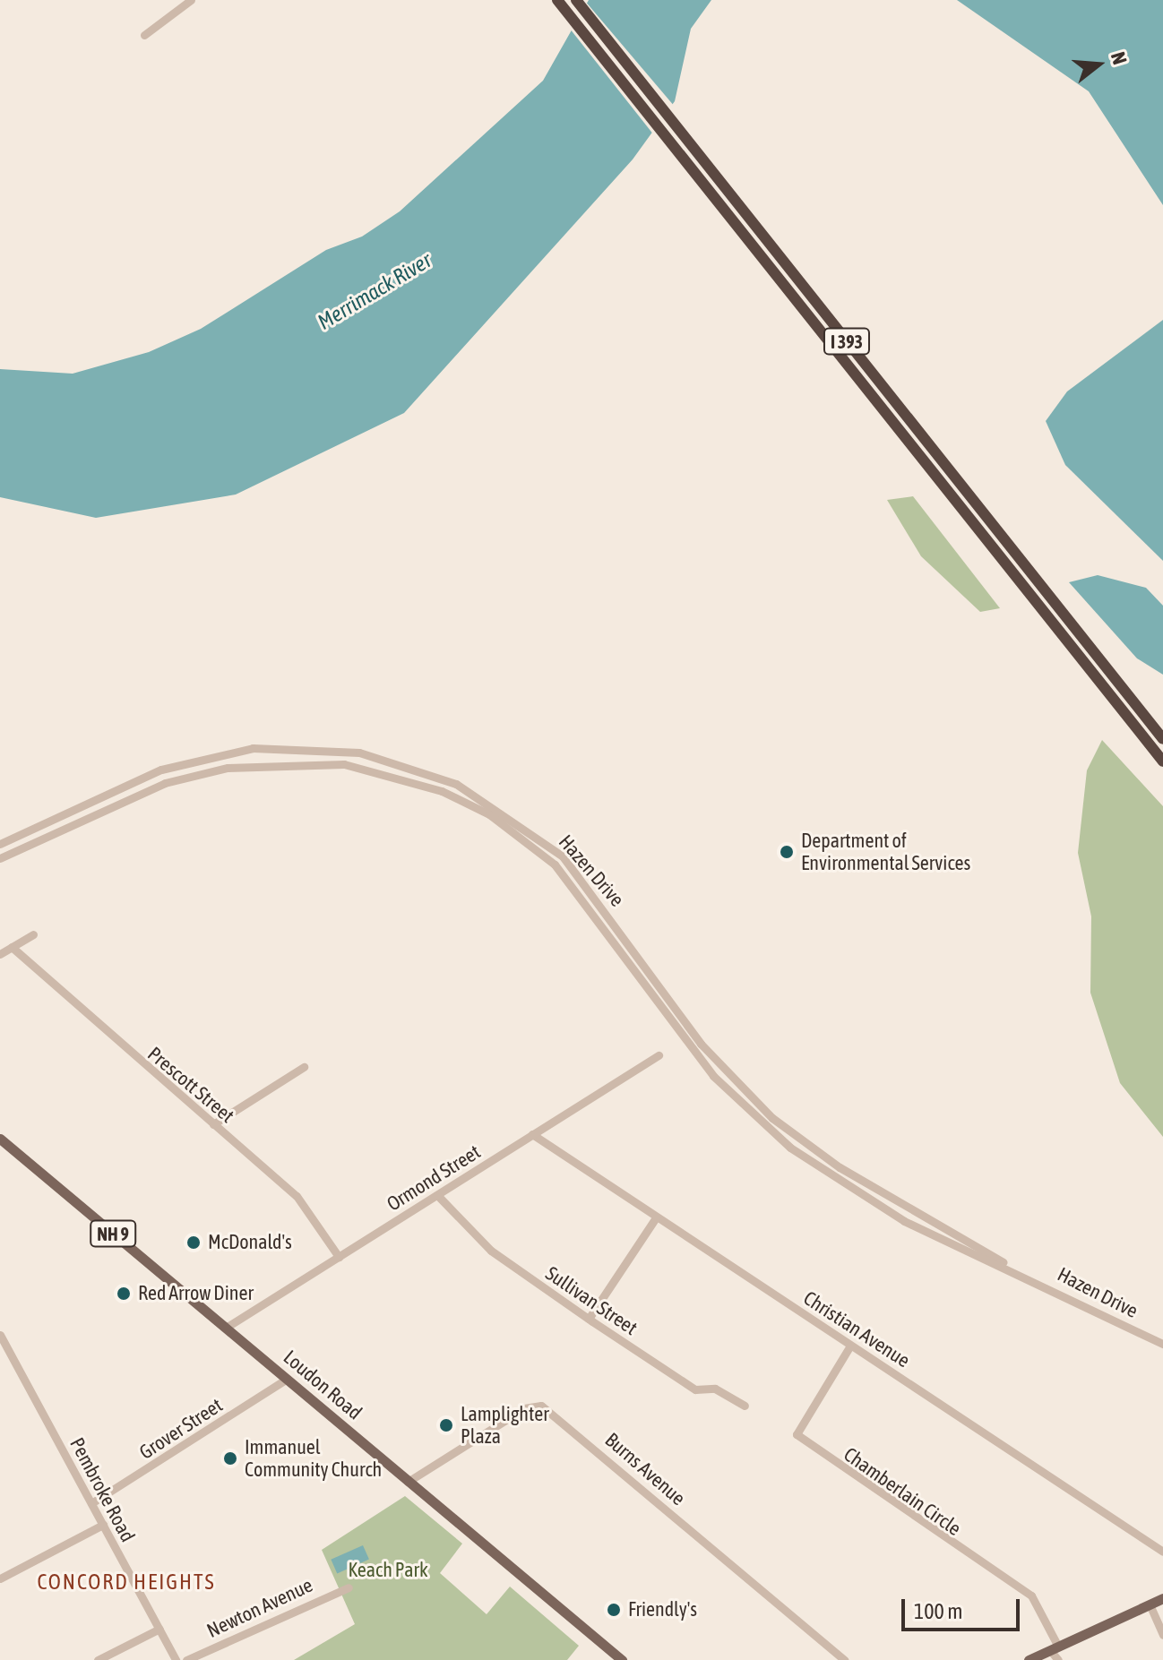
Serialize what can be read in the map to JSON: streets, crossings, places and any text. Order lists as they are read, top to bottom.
{
  "streets": {
    "highway": ["I 393"],
    "main road": ["NH 9", "Loudon Road"],
    "street": [
      "Hazen Drive",
      "Prescott Street",
      "Ormond Street",
      "Sullivan Street",
      "Christian Avenue",
      "Grover Street",
      "Burns Avenue",
      "Pembroke Road",
      "Chamberlain Circle",
      "Newton Avenue"
    ]
  },
  "crossings": [
    ["Prescott Street", "Ormond Street"],
    ["Ormond Street", "Sullivan Street"],
    ["Ormond Street", "Christian Avenue"],
    ["Ormond Street", "Loudon Road"],
    ["Christian Avenue", "Chamberlain Circle"],
    ["Loudon Road", "Grover Street"],
    ["Loudon Road", "Burns Avenue"],
    ["Grover Street", "Pembroke Road"]
  ],
  "districts": ["CONCORD HEIGHTS"],
  "water": ["Merrimack River"],
  "parks": ["Keach Park"],
  "places": [
    "Department of Environmental Services",
    "McDonald's",
    "Red Arrow Diner",
    "Lamplighter Plaza",
    "Immanuel Community Church",
    "Friendly's"
  ],
  "scale_bar": "100 m",
  "north": "right"
}
